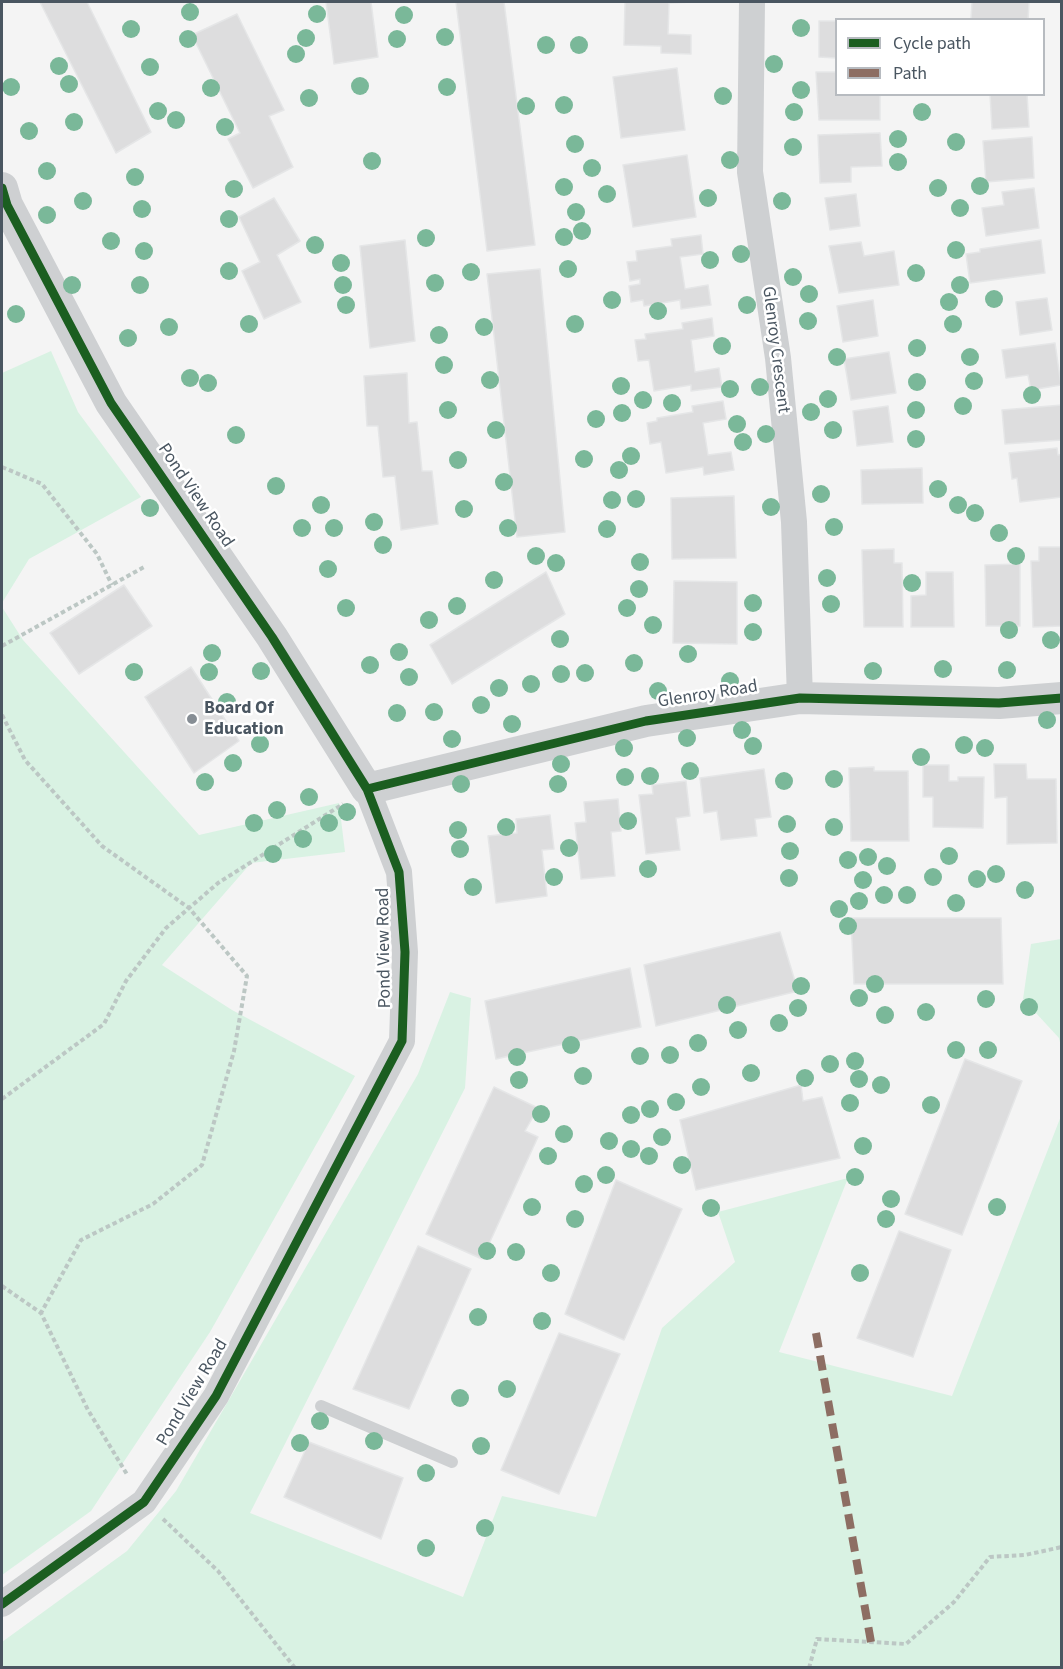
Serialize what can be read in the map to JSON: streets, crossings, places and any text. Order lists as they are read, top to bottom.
{
  "streets": {
    "street": ["Glenroy Crescent", "Pond View Road", "Glenroy Road"]
  },
  "crossings": [
    ["Glenroy Crescent", "Glenroy Road"],
    ["Pond View Road", "Glenroy Road"]
  ],
  "places": ["Board Of Education"],
  "legend": ["Cycle path", "Path"]
}
